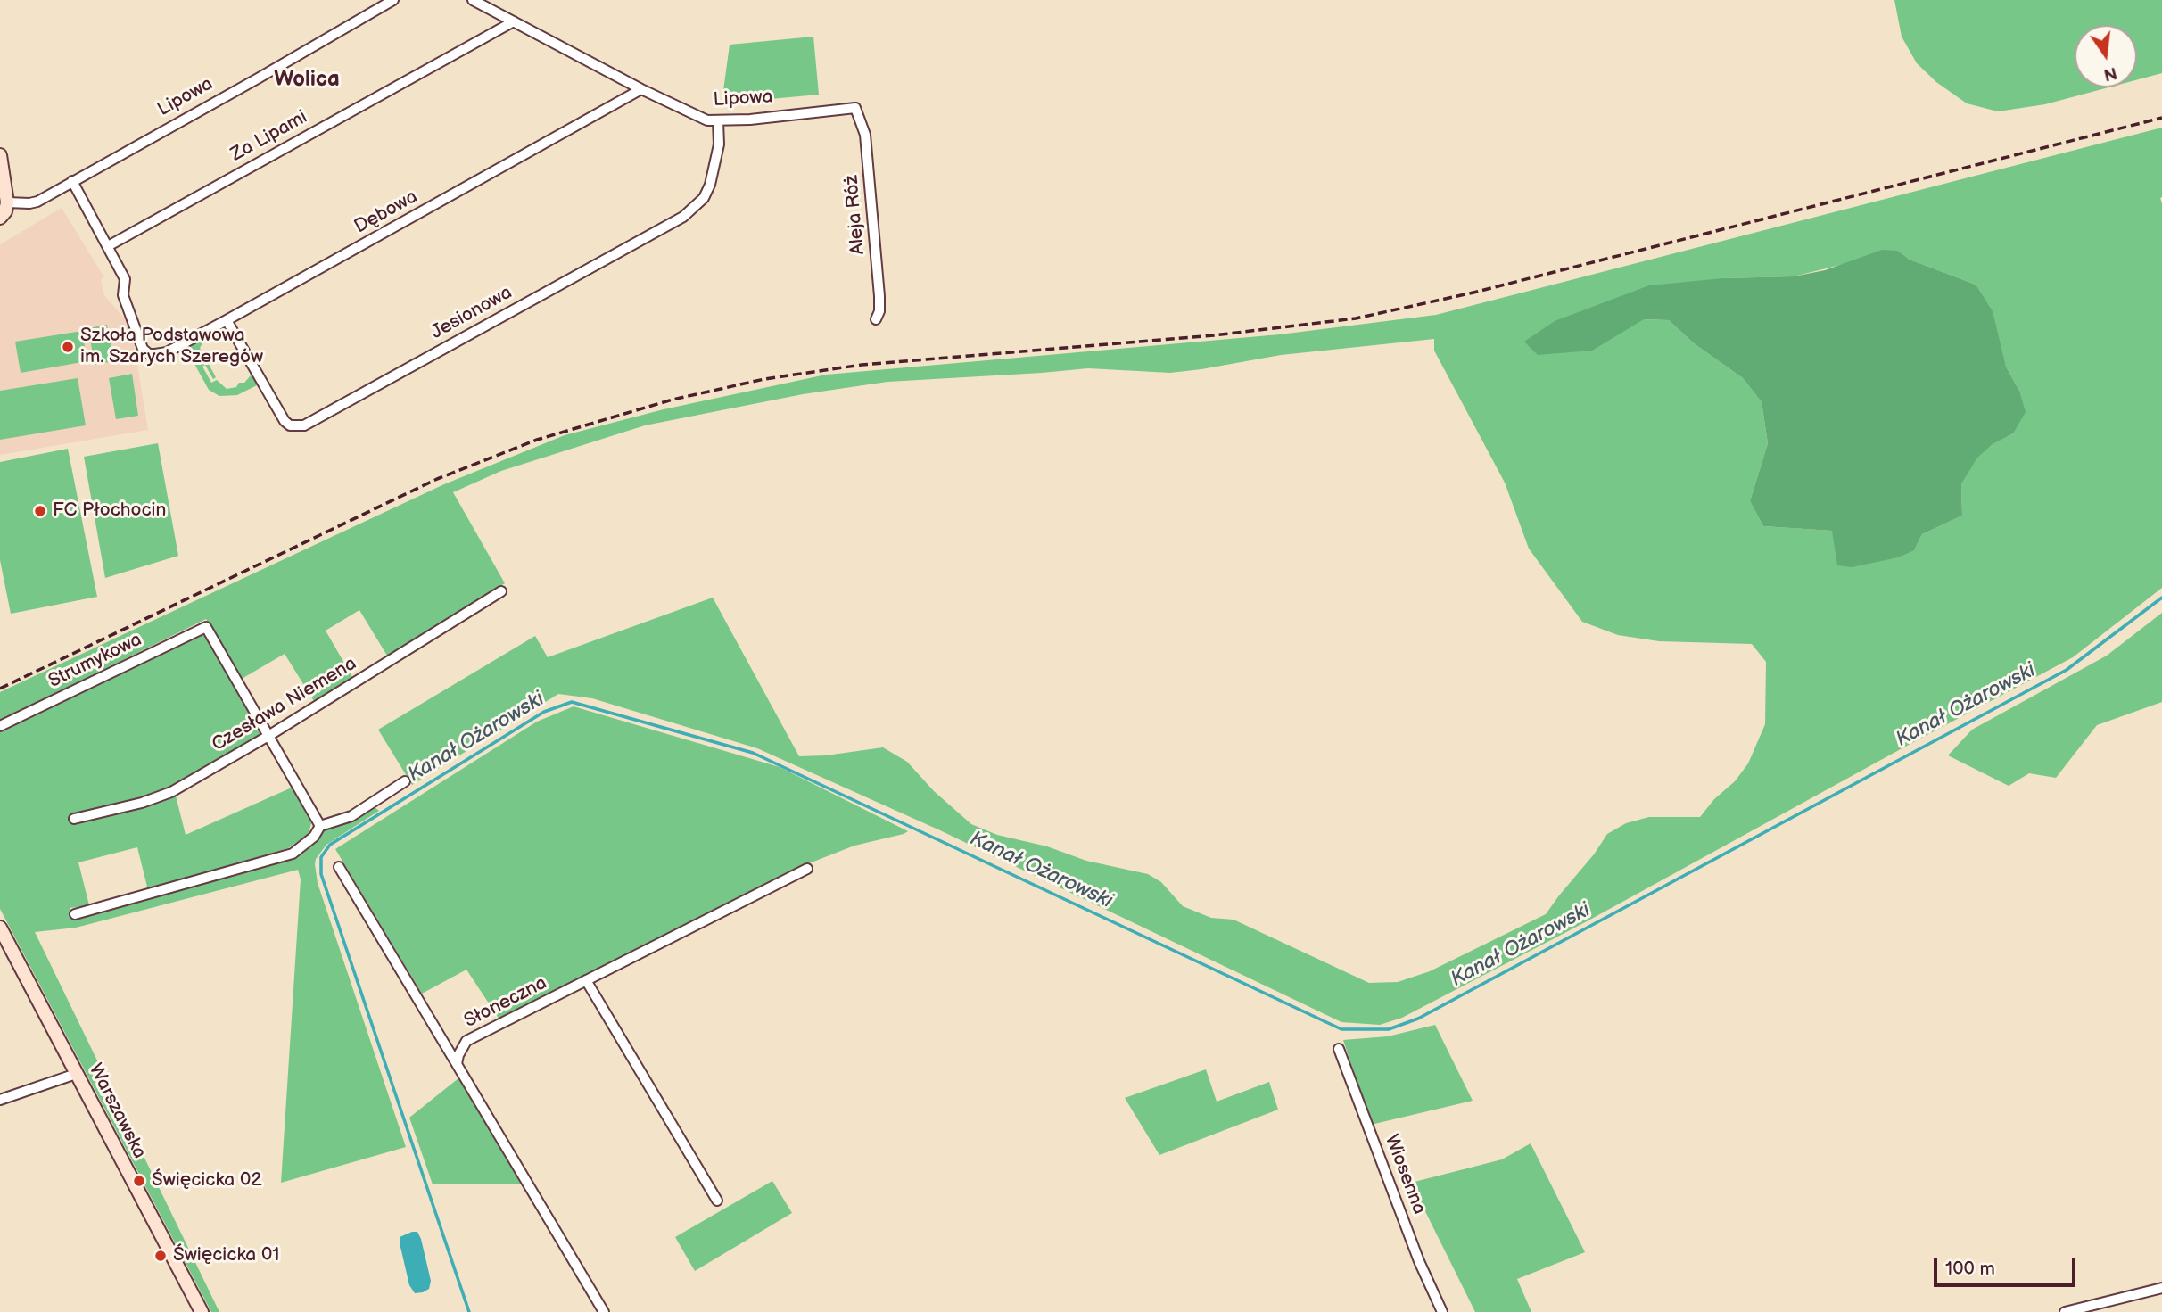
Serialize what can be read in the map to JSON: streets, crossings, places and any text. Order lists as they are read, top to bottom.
{
  "streets": {
    "main road": ["Warszawska"],
    "street": [
      "Lipowa",
      "Za Lipami",
      "Dębowa",
      "Aleja Róż",
      "Jesionowa",
      "Strumykowa",
      "Czesława Niemena",
      "Słoneczna",
      "Wiosenna"
    ]
  },
  "crossings": [
    ["Lipowa", "Za Lipami"],
    ["Lipowa", "Dębowa"],
    ["Lipowa", "Aleja Róż"],
    ["Lipowa", "Jesionowa"],
    ["Za Lipami", "Dębowa"],
    ["Dębowa", "Jesionowa"],
    ["Strumykowa", "Czesława Niemena"]
  ],
  "districts": ["Wolica"],
  "water": ["Kanał Ożarowski"],
  "places": [
    "Szkoła Podstawowa im. Szarych Szeregów",
    "FC Płochocin",
    "Święcicka 02",
    "Święcicka 01"
  ],
  "scale_bar": "100 m",
  "north": "bottom"
}
